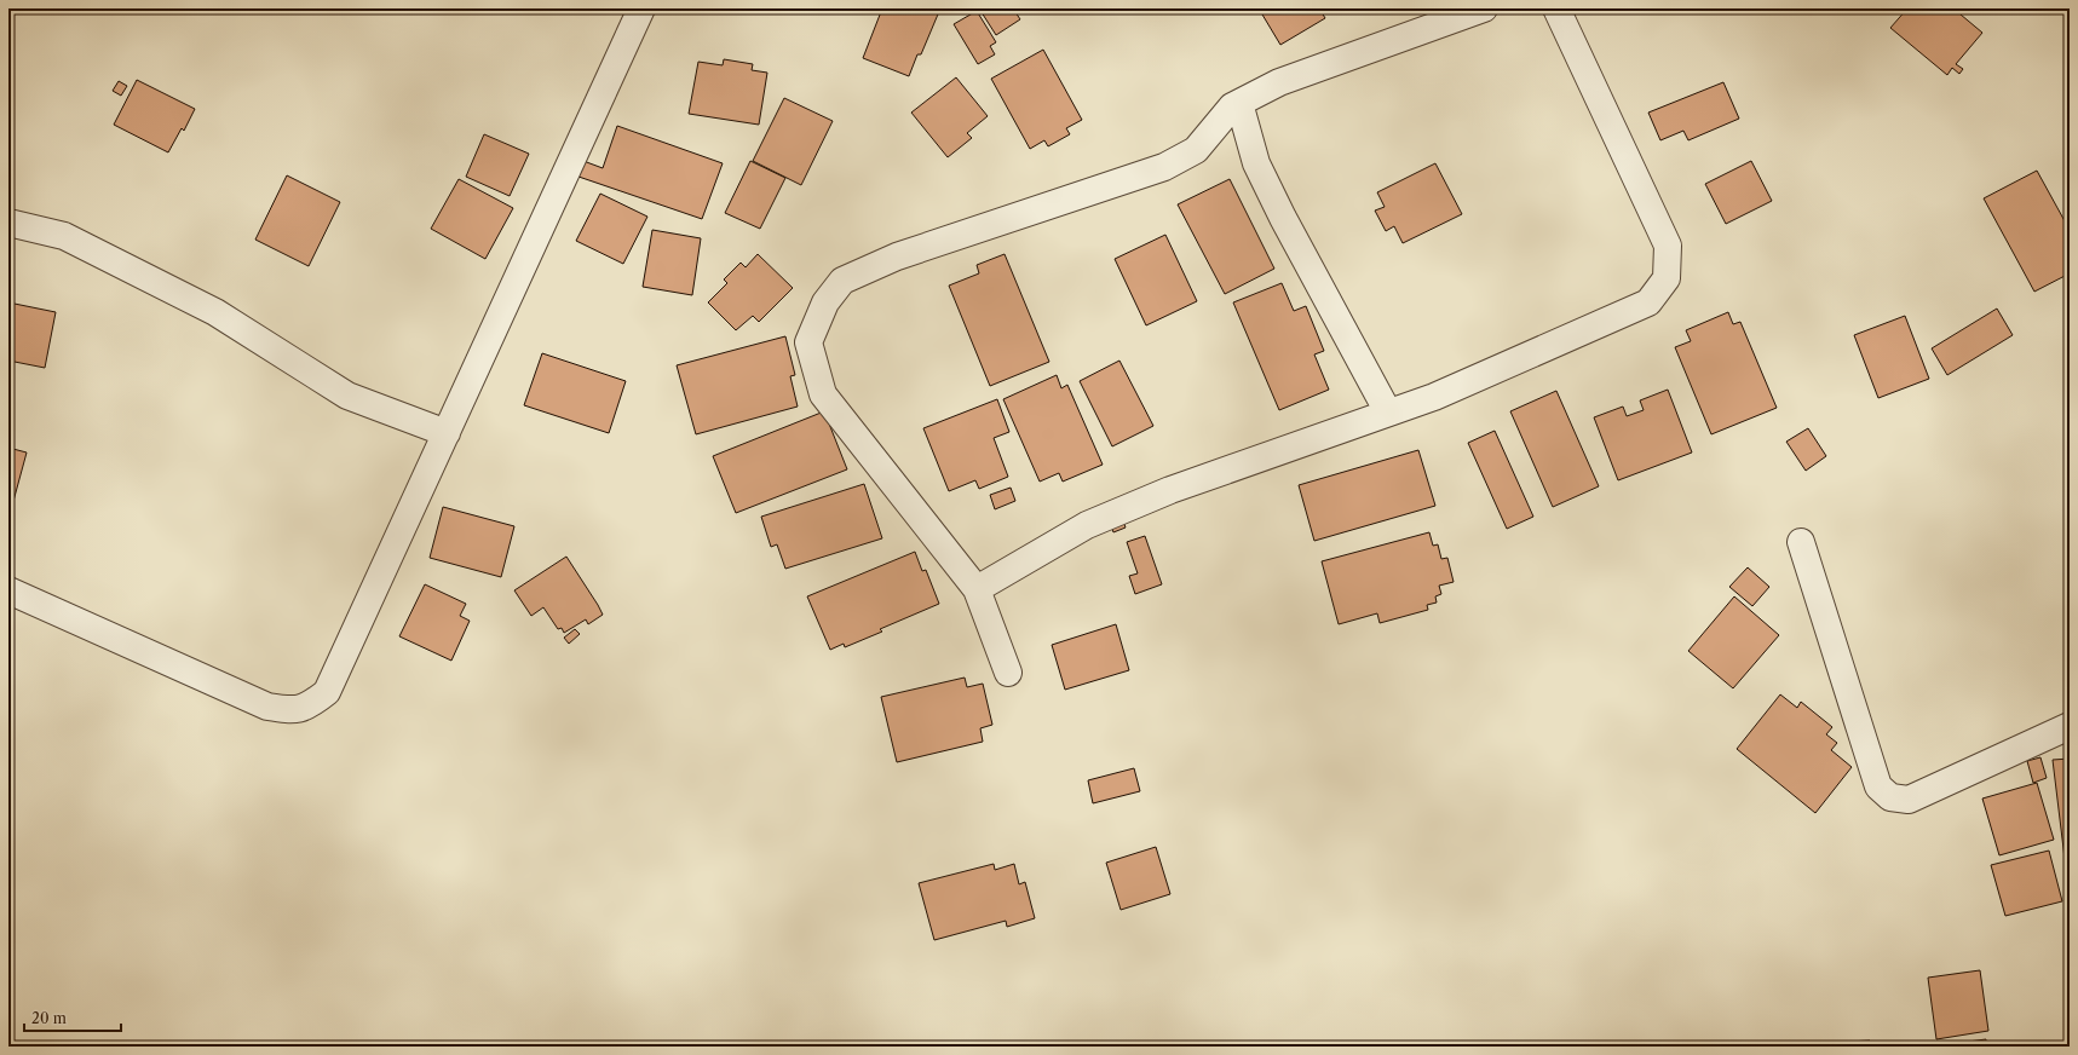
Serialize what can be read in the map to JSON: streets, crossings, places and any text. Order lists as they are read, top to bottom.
{
  "scale_bar": "20 m"
}
